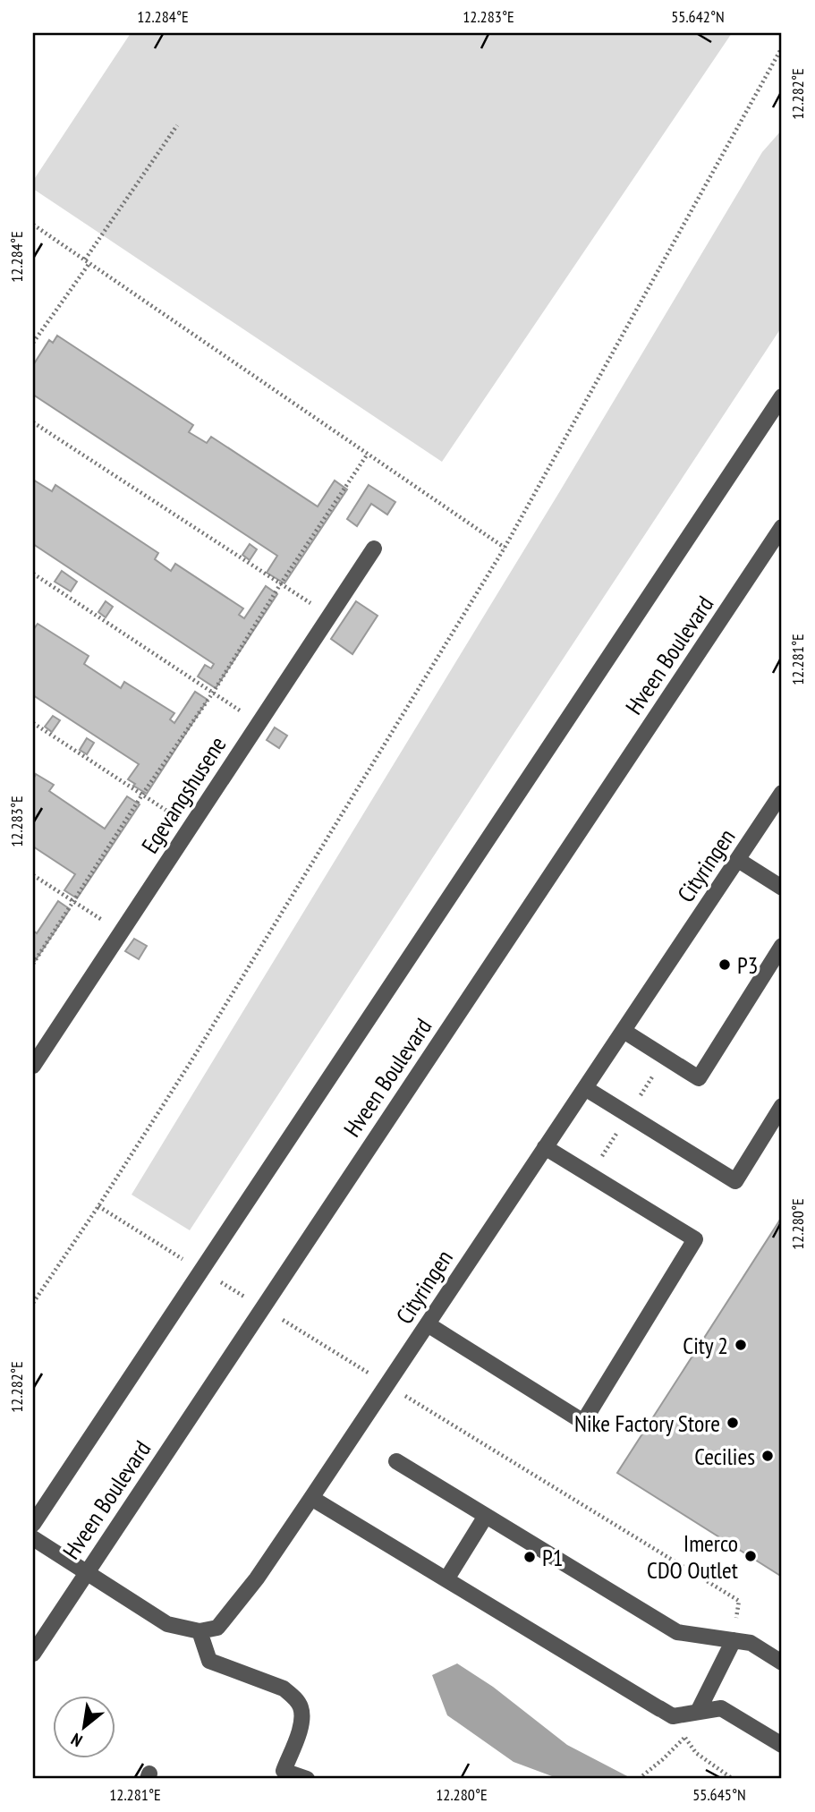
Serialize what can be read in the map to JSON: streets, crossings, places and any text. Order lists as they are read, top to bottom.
{
  "streets": {
    "street": ["Hveen Boulevard", "Egevangshusene", "Cityringen"]
  },
  "places": [
    "P3",
    "City 2",
    "Nike Factory Store",
    "Cecilies",
    "Imerco CDO Outlet",
    "P1"
  ],
  "north": "bottom left",
  "coordinates": [
    "12.284°E",
    "12.283°E",
    "55.642°N",
    "12.282°E",
    "12.281°E",
    "12.280°E",
    "55.645°N"
  ]
}
